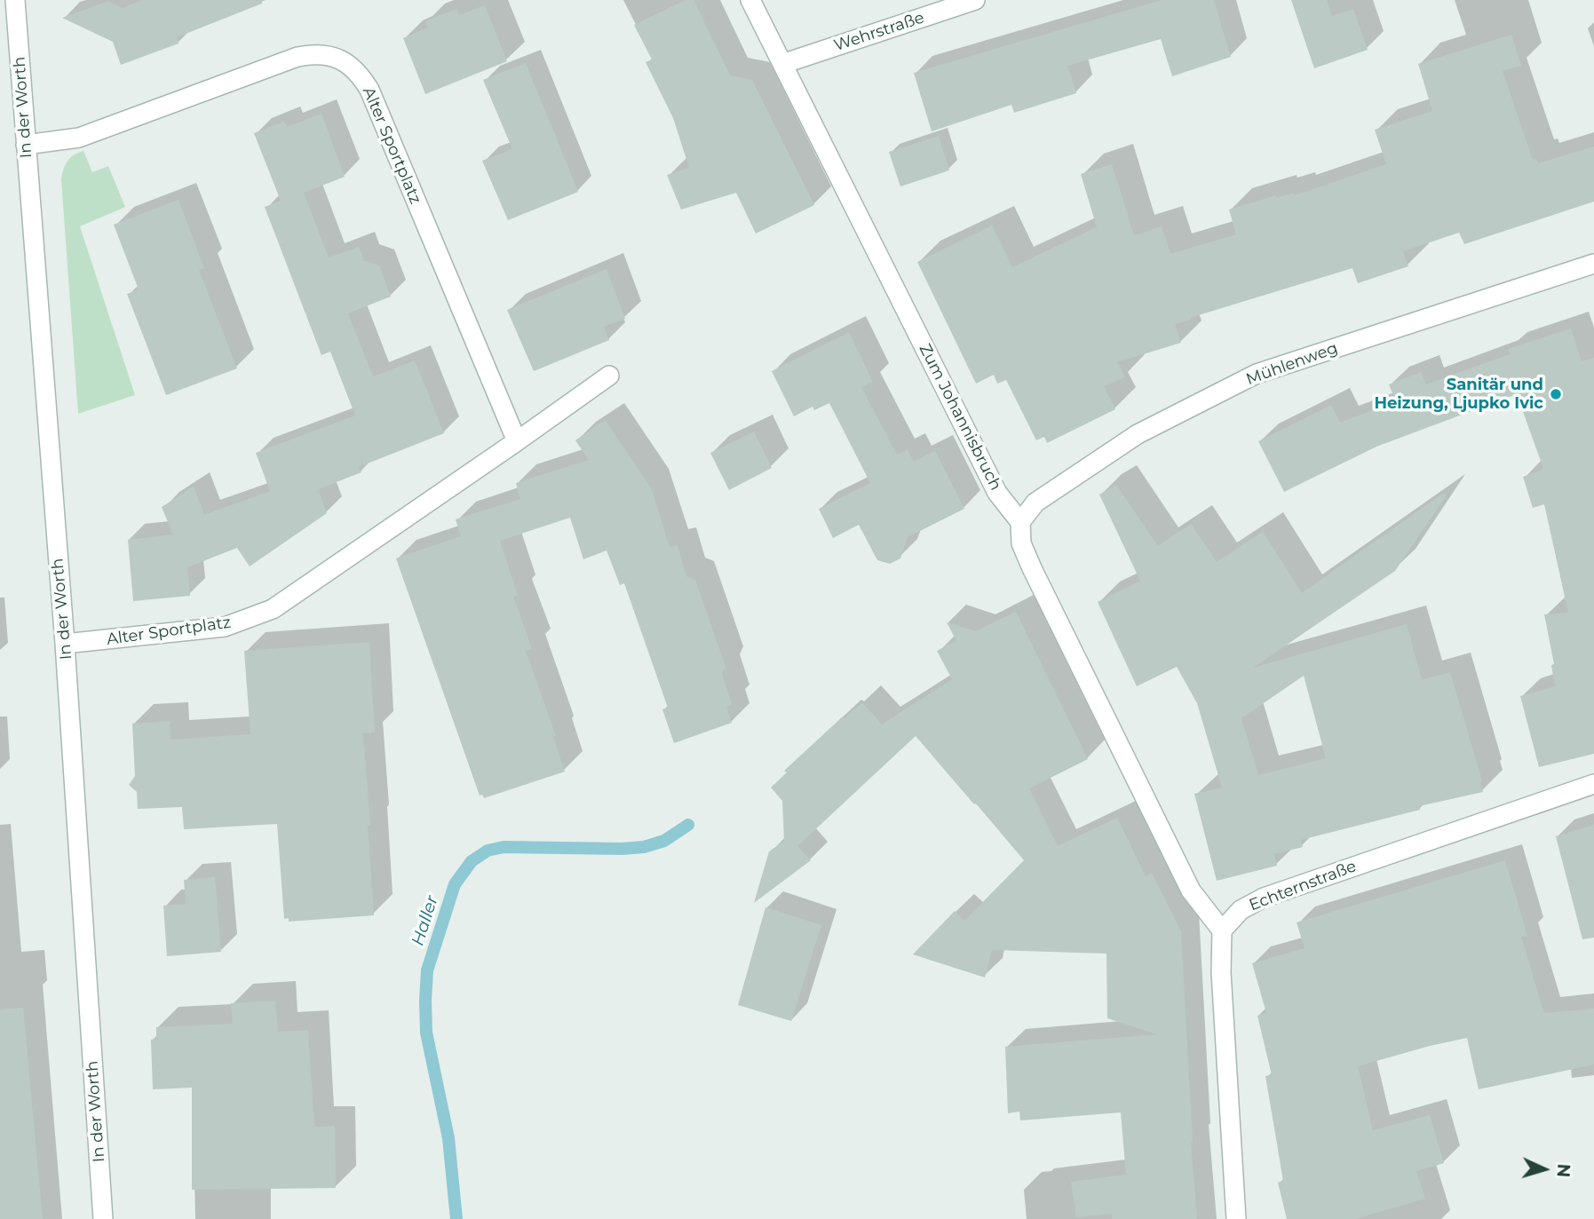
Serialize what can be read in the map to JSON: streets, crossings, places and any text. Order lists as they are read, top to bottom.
{
  "streets": {
    "street": [
      "Wehrstraße",
      "In der Worth",
      "Alter Sportplatz",
      "Mühlenweg",
      "Zum Johannisbruch",
      "Echternstraße"
    ]
  },
  "crossings": [
    ["Wehrstraße", "Zum Johannisbruch"],
    ["In der Worth", "Alter Sportplatz"],
    ["Mühlenweg", "Zum Johannisbruch"],
    ["Zum Johannisbruch", "Echternstraße"]
  ],
  "water": ["Haller"],
  "places": ["Sanitär und Heizung, Ljupko Ivic"],
  "north": "right"
}
